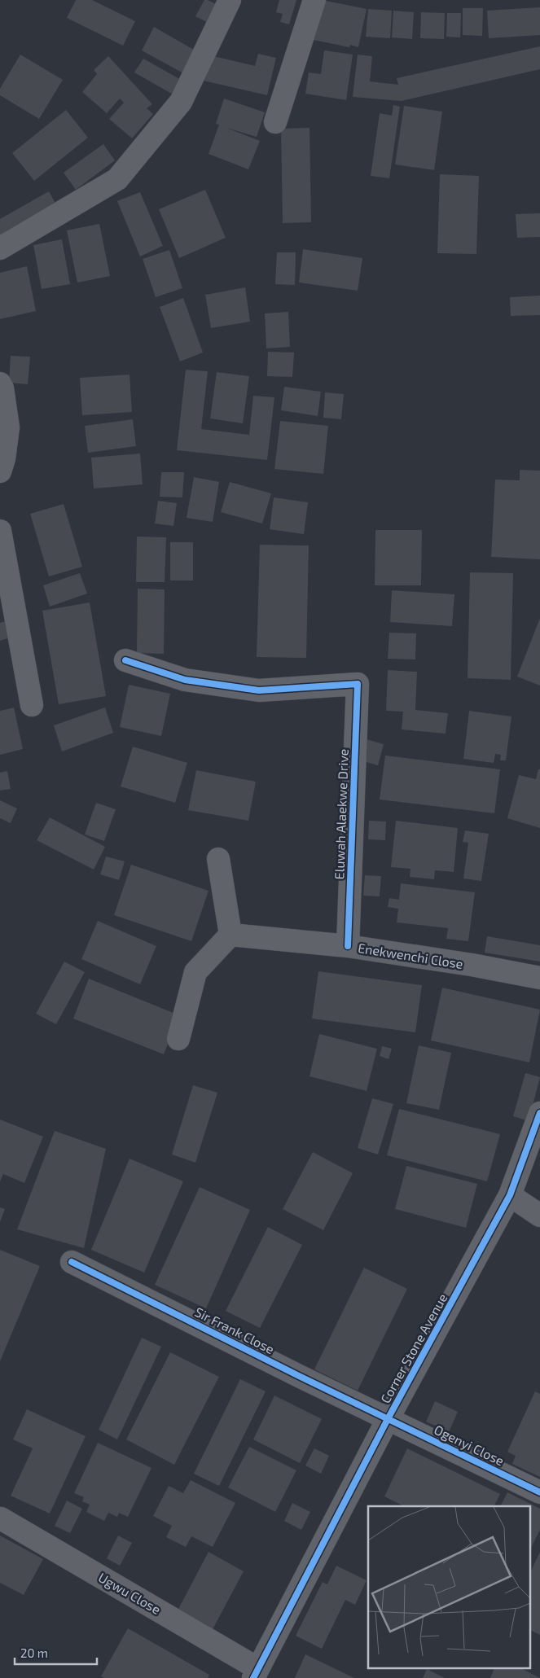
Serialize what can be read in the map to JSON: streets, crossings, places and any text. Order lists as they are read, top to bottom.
{
  "streets": {
    "street": [
      "Eluwah Alaekwe Drive",
      "Enekwenchi Close",
      "Sir Frank Close",
      "Corner Stone Avenue",
      "Ogenyi Close",
      "Ugwu Close"
    ]
  },
  "crossings": [
    ["Eluwah Alaekwe Drive", "Enekwenchi Close"],
    ["Sir Frank Close", "Corner Stone Avenue"],
    ["Sir Frank Close", "Ogenyi Close"],
    ["Corner Stone Avenue", "Ogenyi Close"],
    ["Corner Stone Avenue", "Ugwu Close"]
  ],
  "scale_bar": "20 m"
}
